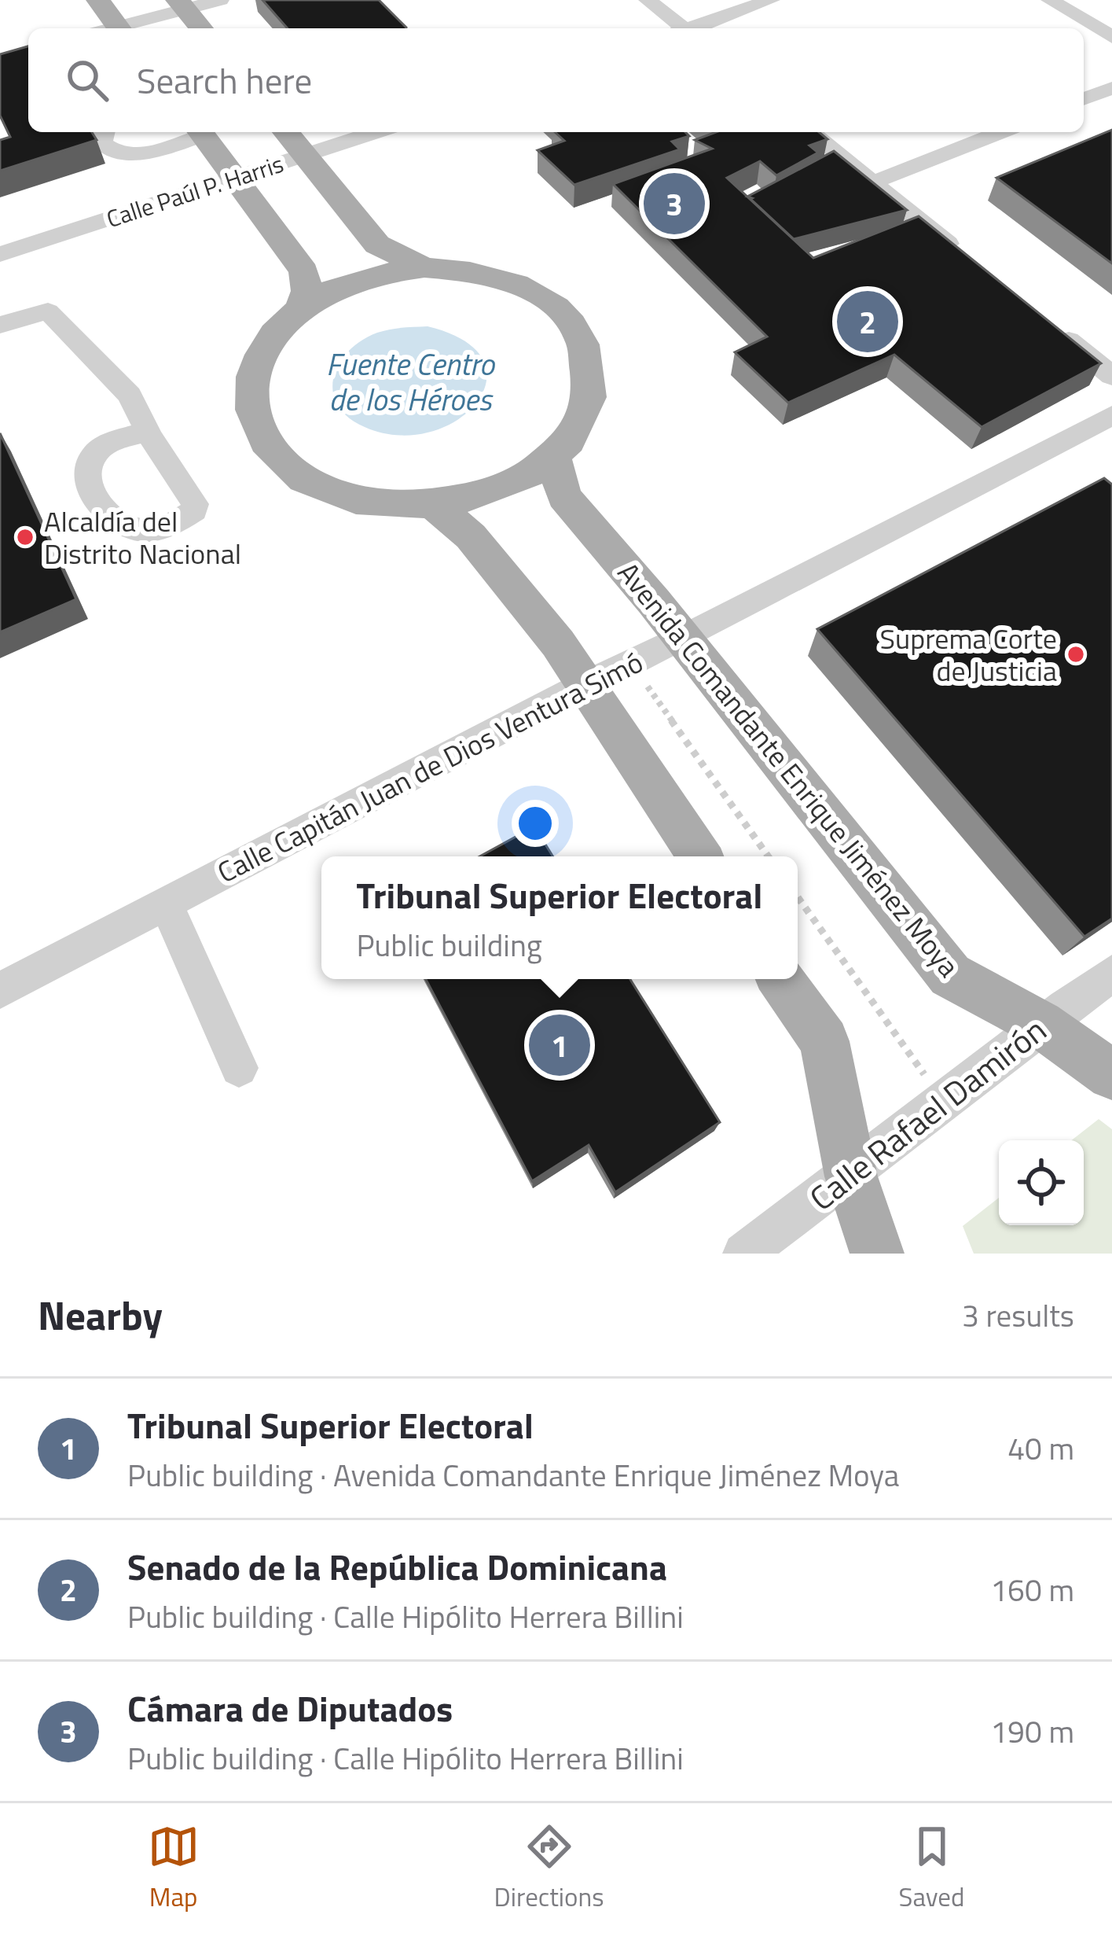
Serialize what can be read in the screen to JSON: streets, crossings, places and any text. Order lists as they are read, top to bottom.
{
  "streets": {
    "main road": ["Avenida Comandante Enrique Jiménez Moya"],
    "street": ["Calle Paúl P. Harris", "Calle Capitán Juan de Dios Ventura Simó", "Calle Rafael Damirón"]
  },
  "crossings": [
    ["Calle Capitán Juan de Dios Ventura Simó", "Avenida Comandante Enrique Jiménez Moya"],
    ["Avenida Comandante Enrique Jiménez Moya", "Calle Rafael Damirón"]
  ],
  "water": ["Fuente Centro de los Héroes"],
  "places": ["Alcaldía del Distrito Nacional", "Suprema Corte de Justicia"],
  "page": {
    "search": "Search here",
    "pins": ["3", "2", "1"],
    "popup": ["Tribunal Superior Electoral", "Public building"],
    "heading": ["Nearby", "3 results"],
    "list": [
      {
        "mark": "1",
        "name": "Tribunal Superior Electoral",
        "note": "Public building · Avenida Comandante Enrique Jiménez Moya",
        "value": "40 m"
      },
      {
        "mark": "2",
        "name": "Senado de la República Dominicana",
        "note": "Public building · Calle Hipólito Herrera Billini",
        "value": "160 m"
      },
      {
        "mark": "3",
        "name": "Cámara de Diputados",
        "note": "Public building · Calle Hipólito Herrera Billini",
        "value": "190 m"
      }
    ],
    "nav": ["Map", "Directions", "Saved"]
  }
}
